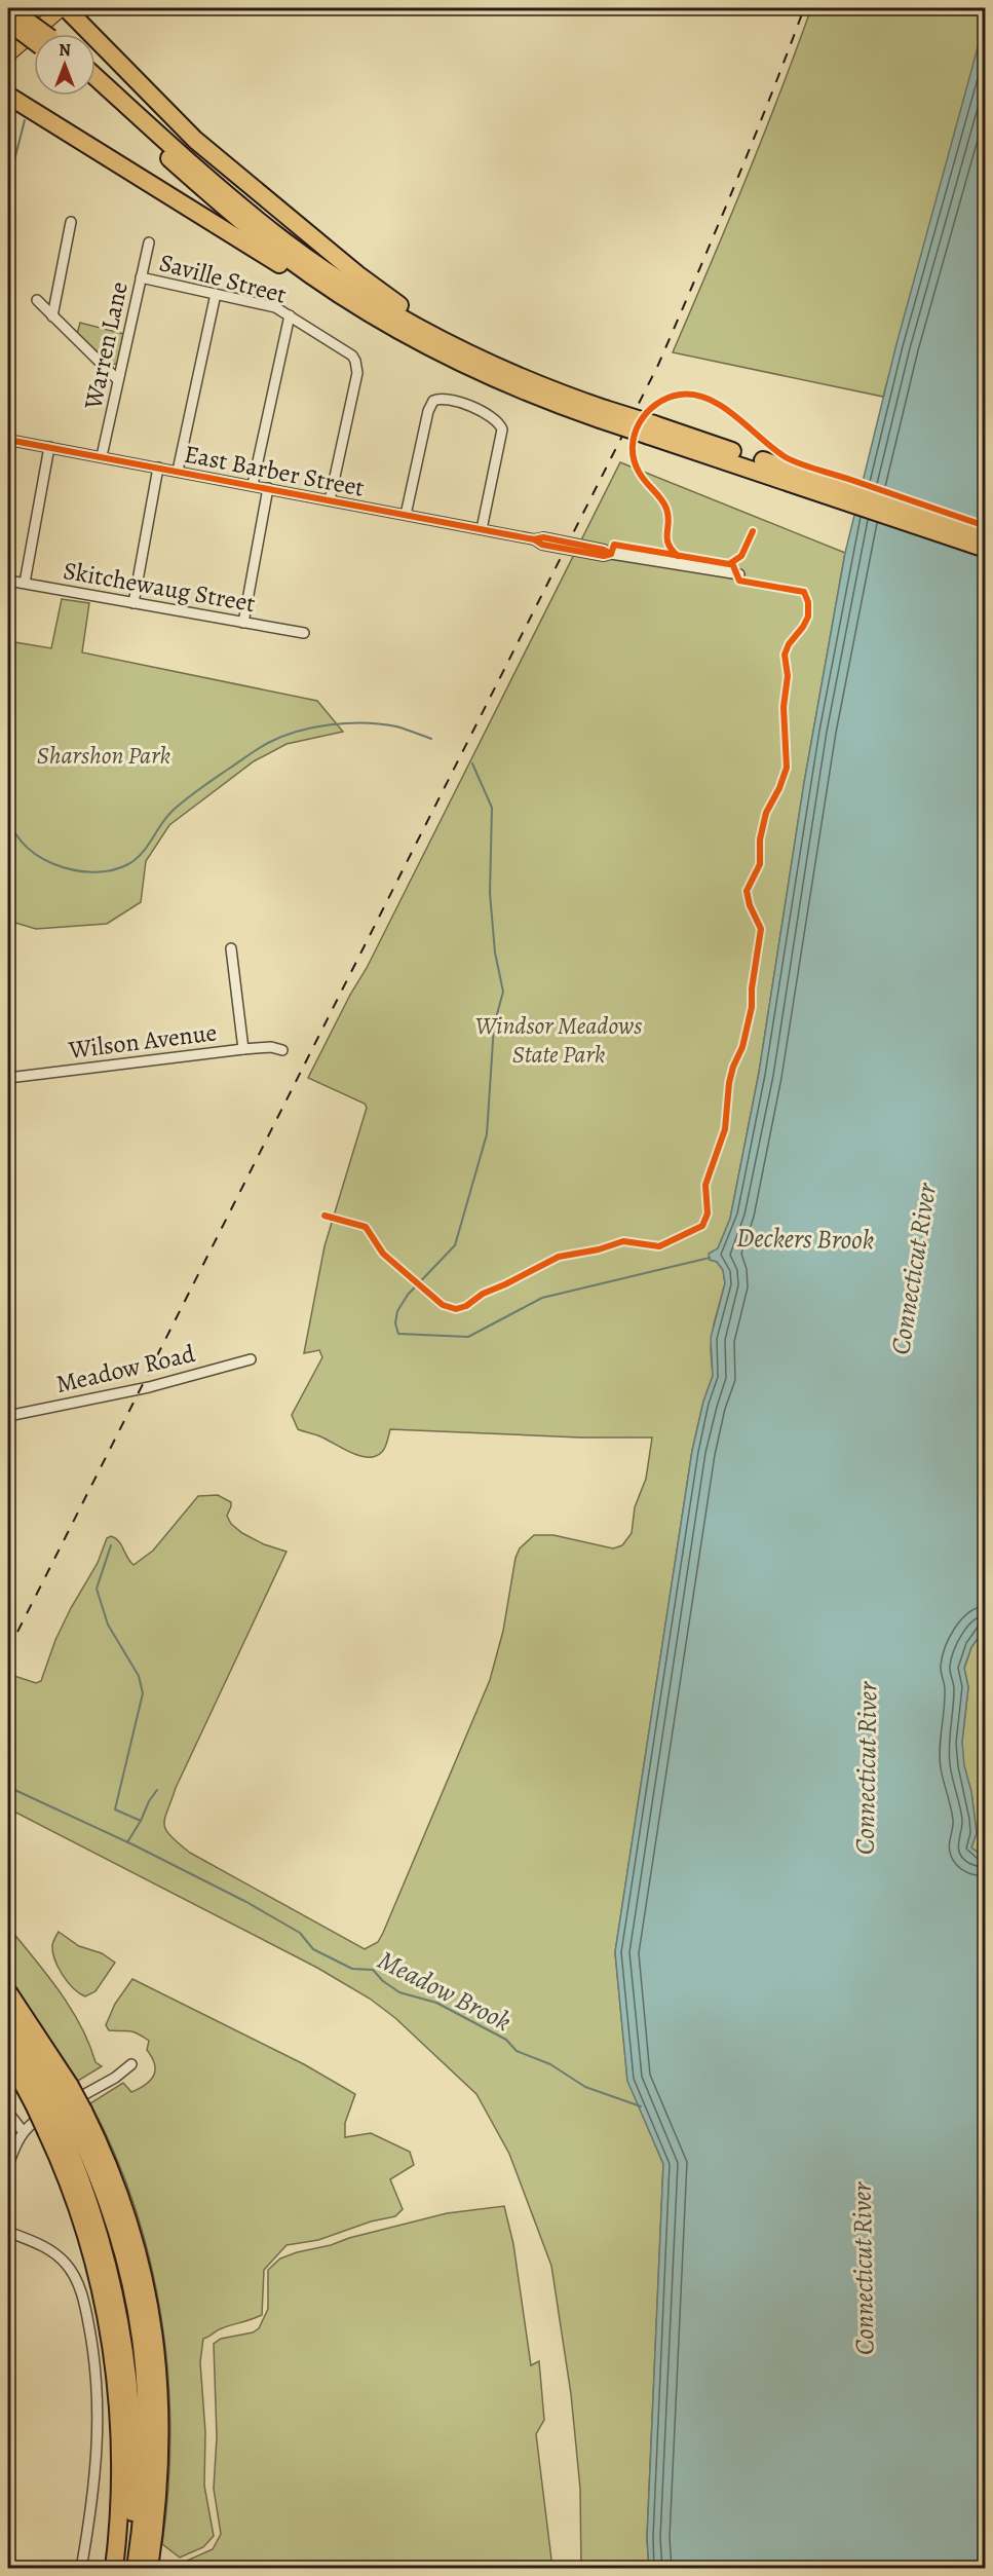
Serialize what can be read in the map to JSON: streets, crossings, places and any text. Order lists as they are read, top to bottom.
{
  "streets": {
    "street": [
      "Saville Street",
      "Warren Lane",
      "East Barber Street",
      "Skitchewaug Street",
      "Wilson Avenue",
      "Meadow Road"
    ]
  },
  "crossings": [
    ["Saville Street", "Warren Lane"],
    ["Saville Street", "East Barber Street"],
    ["Warren Lane", "East Barber Street"]
  ],
  "water": ["Deckers Brook", "Connecticut River", "Meadow Brook"],
  "parks": ["Sharshon Park", "Windsor Meadows State Park"],
  "north": "top"
}
